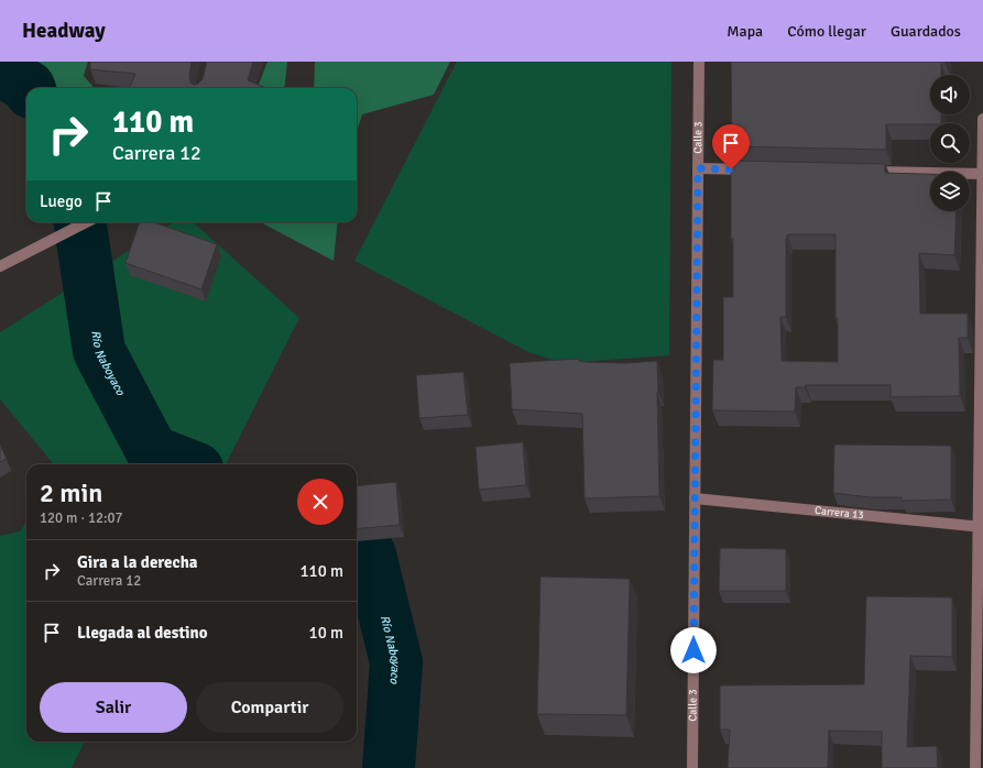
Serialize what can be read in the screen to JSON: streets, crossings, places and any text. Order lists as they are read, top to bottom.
{
  "streets": {
    "street": ["Calle 3", "Carrera 13"]
  },
  "crossings": [
    ["Calle 3", "Carrera 13"]
  ],
  "water": ["Río Naboyaco"],
  "page": {
    "header": "Headway",
    "nav": ["Mapa", "Cómo llegar", "Guardados"],
    "turn": ["110 m", "Carrera 12"],
    "then": "Luego",
    "heading": ["2 min", "120 m · 12:07"],
    "list": [
      {
        "name": "Gira a la derecha",
        "note": "Carrera 12",
        "value": "110 m"
      },
      {
        "name": "Llegada al destino",
        "value": "10 m"
      }
    ],
    "buttons": ["Salir", "Compartir"]
  }
}
